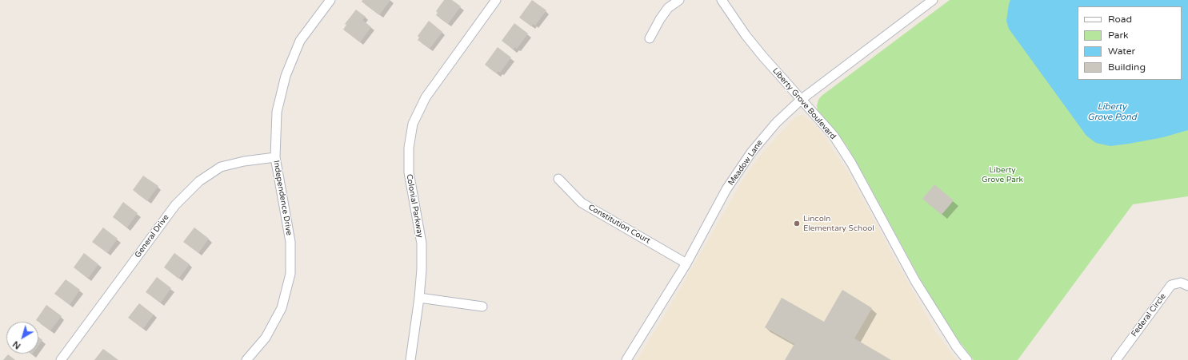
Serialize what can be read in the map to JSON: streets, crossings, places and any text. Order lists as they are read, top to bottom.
{
  "streets": {
    "street": [
      "Liberty Grove Boulevard",
      "Meadow Lane",
      "Independence Drive",
      "Colonial Parkway",
      "Constitution Court",
      "General Drive",
      "Federal Circle"
    ]
  },
  "crossings": [
    ["Liberty Grove Boulevard", "Meadow Lane"],
    ["Meadow Lane", "Constitution Court"],
    ["Independence Drive", "General Drive"]
  ],
  "water": ["Liberty Grove Pond"],
  "parks": ["Liberty Grove Park"],
  "places": ["Lincoln Elementary School"],
  "legend": [
    "Road",
    "Park",
    "Water",
    "Building"
  ],
  "north": "bottom left"
}
